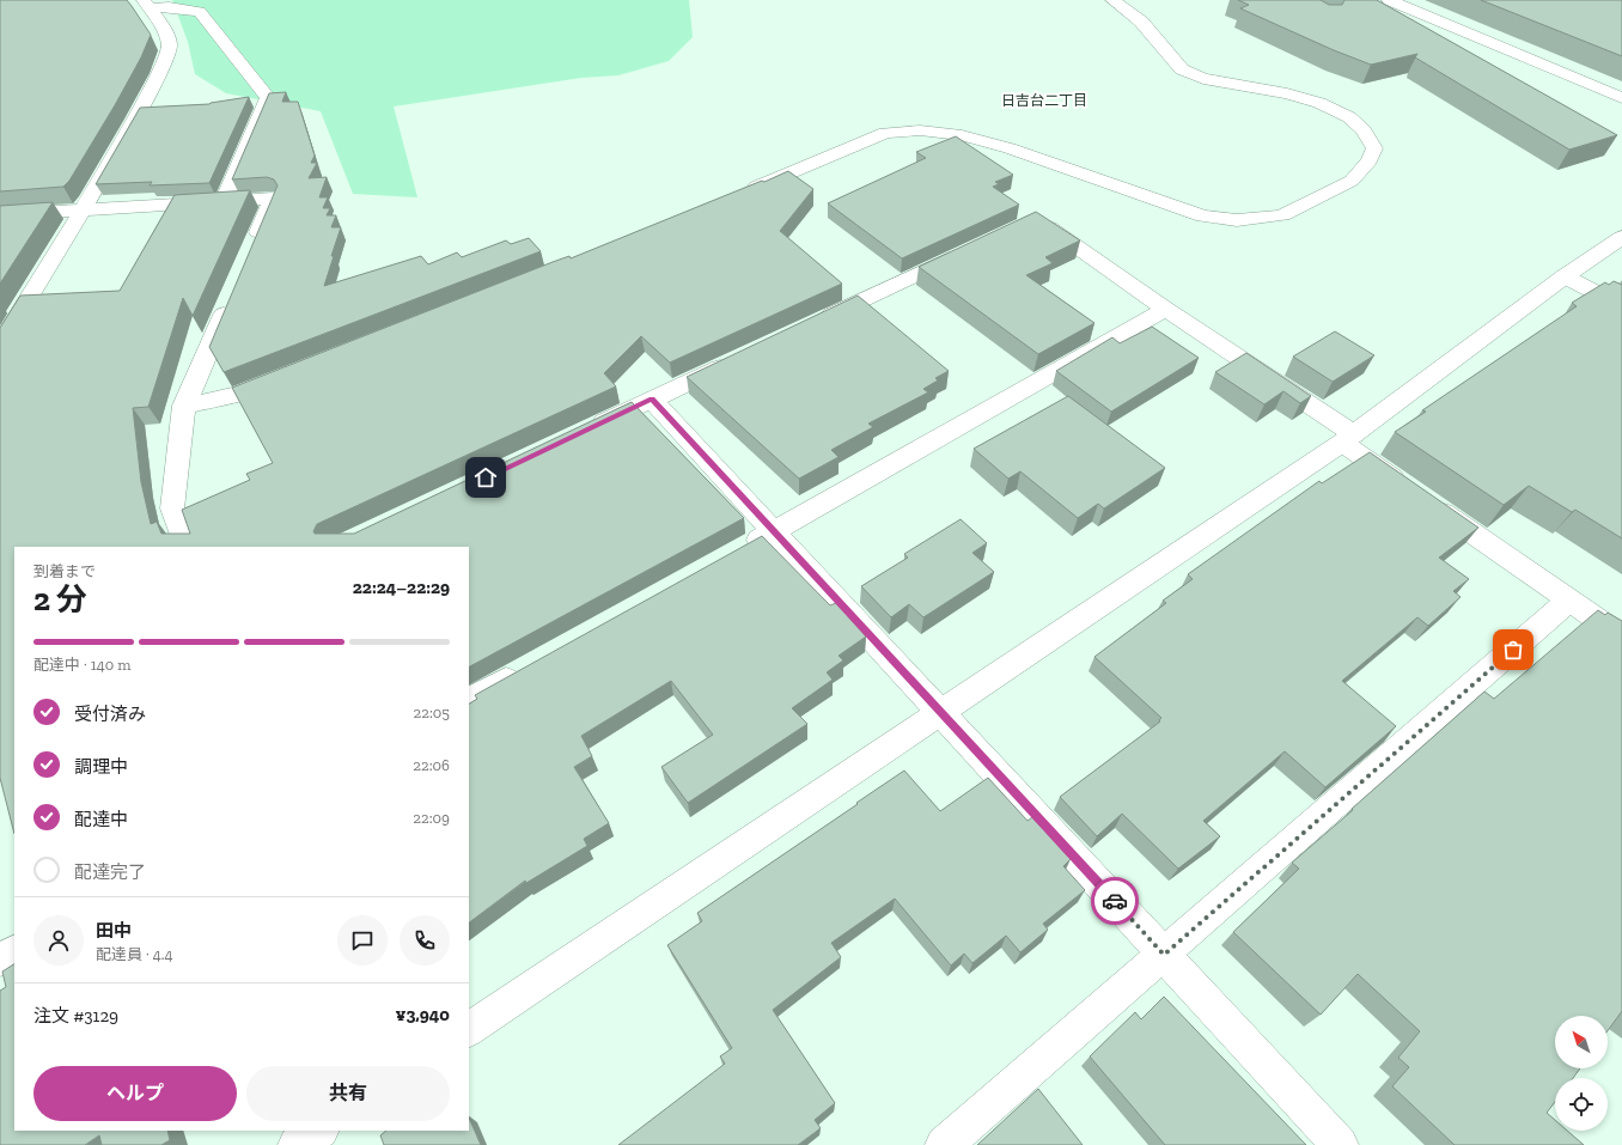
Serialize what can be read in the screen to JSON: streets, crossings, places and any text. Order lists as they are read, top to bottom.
{
  "districts": ["日吉台二丁目"],
  "north": "top left",
  "page": {
    "heading": ["2 分", "到着まで", "22:24–22:29"],
    "panel": [
      "田中",
      "配達員 · 4.4",
      "注文 #3129",
      "¥3,940"
    ],
    "bar": "配達中 · 140 m",
    "list": [
      ["受付済み", "22:05"],
      ["調理中", "22:06"],
      ["配達中", "22:09"],
      "配達完了"
    ],
    "buttons": ["ヘルプ", "共有"]
  }
}
